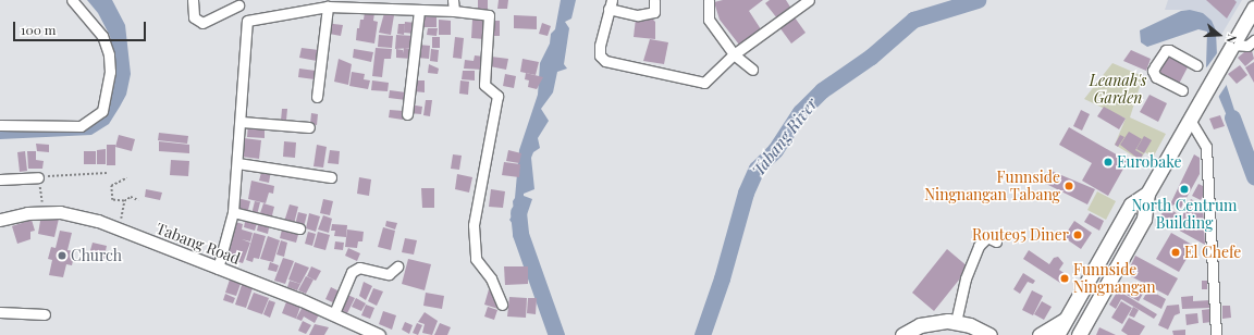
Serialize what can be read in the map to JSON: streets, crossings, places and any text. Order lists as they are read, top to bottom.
{
  "streets": {
    "main road": ["Tabang Road"]
  },
  "water": ["Tabang River"],
  "parks": ["Leanah's Garden"],
  "places": [
    "Eurobake",
    "Funnside Ningnangan Tabang",
    "North Centrum Building",
    "Route95 Diner",
    "El Chefe",
    "Church",
    "Funnside Ningnangan"
  ],
  "scale_bar": "100 m",
  "north": "right"
}
